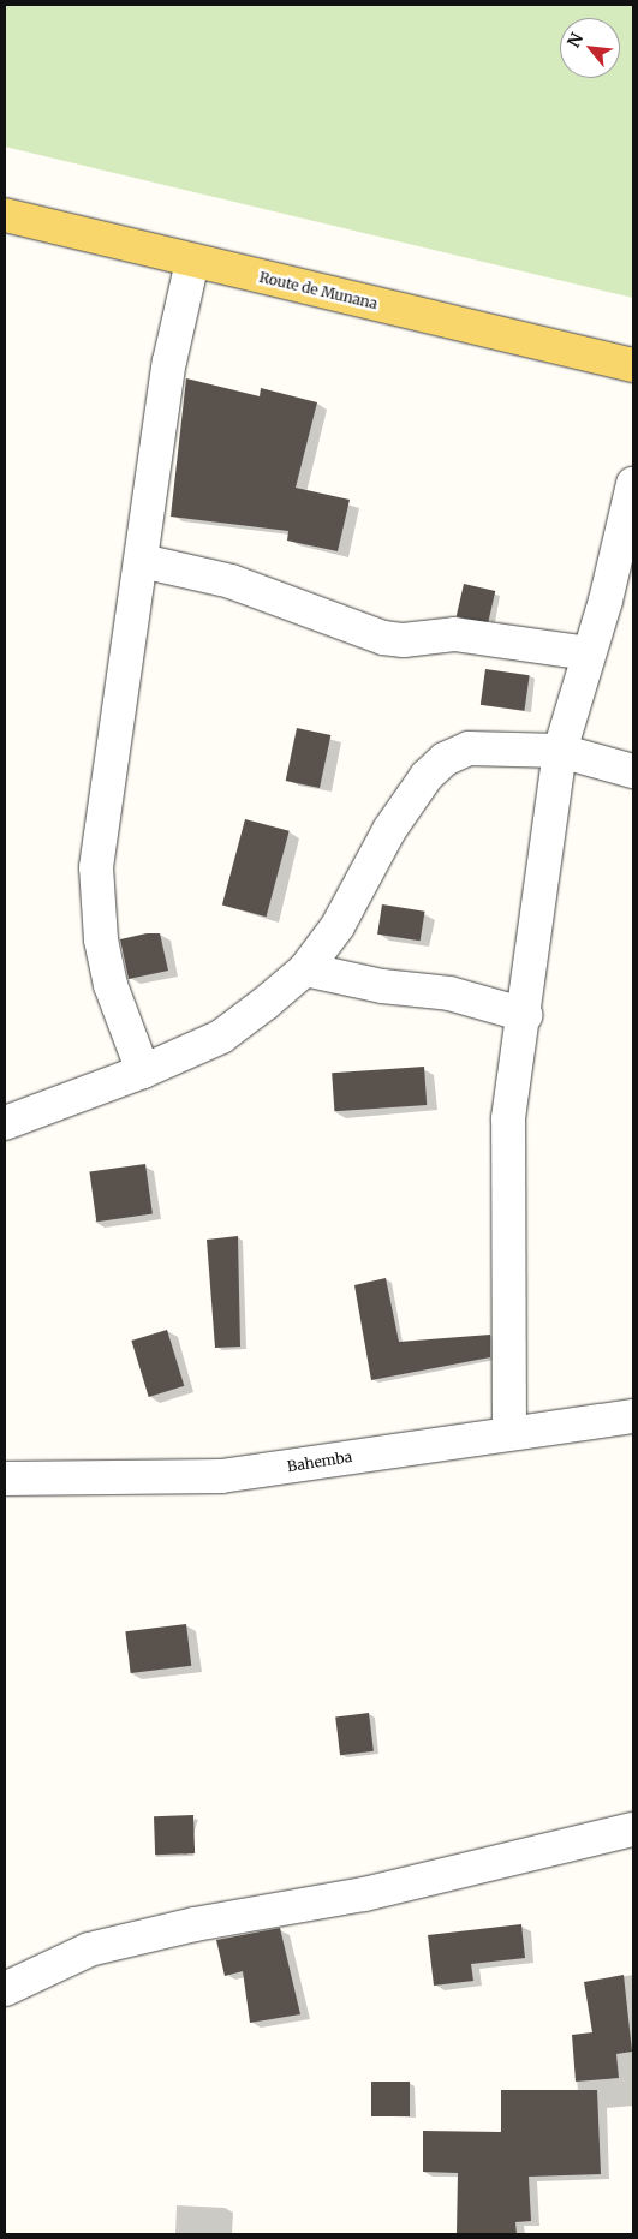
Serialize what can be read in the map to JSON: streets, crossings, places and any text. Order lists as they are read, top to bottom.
{
  "streets": {
    "main road": ["Route de Munana"],
    "street": ["Bahemba"]
  },
  "north": "top left"
}
